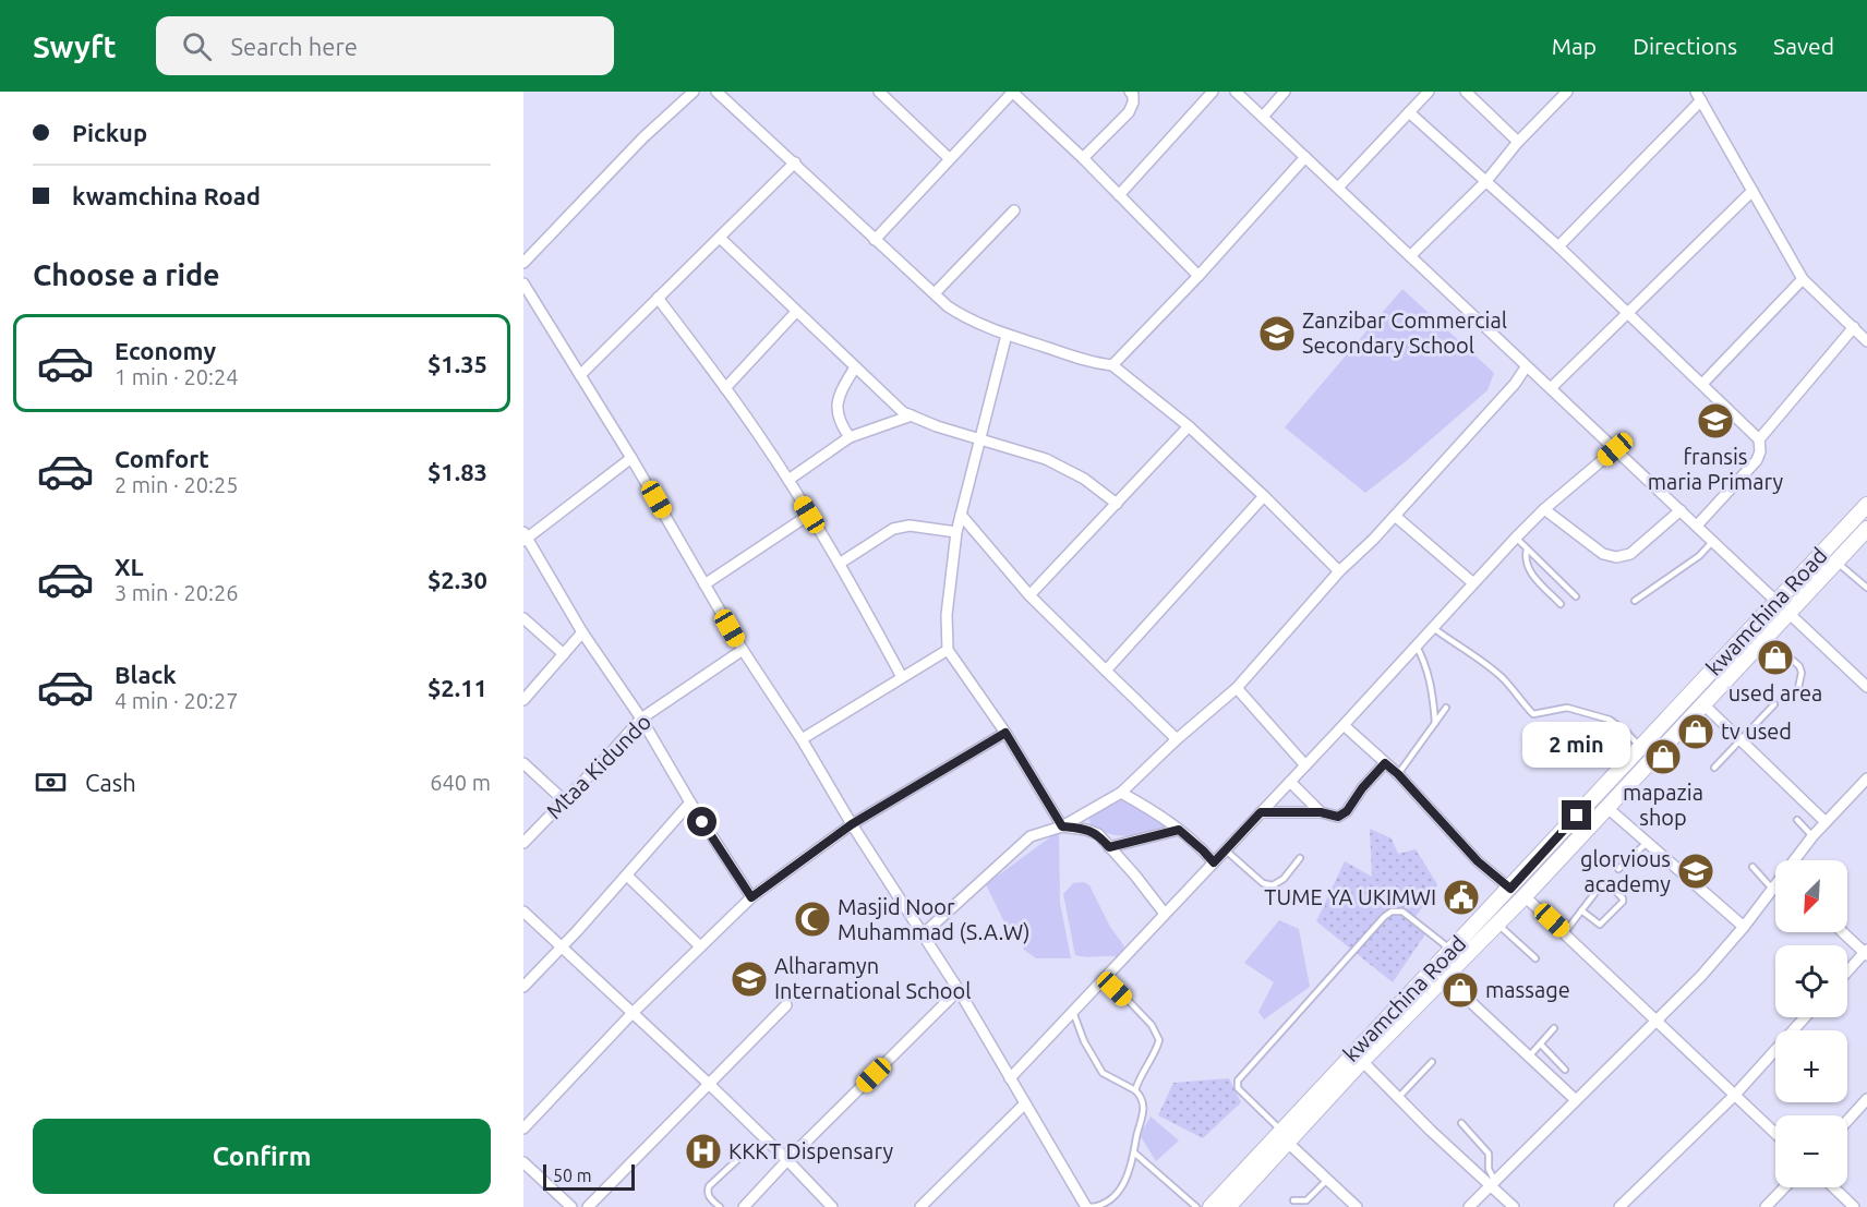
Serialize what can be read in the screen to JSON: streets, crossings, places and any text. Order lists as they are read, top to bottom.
{
  "streets": {
    "main road": ["kwamchina Road"],
    "street": ["Mtaa Kidundo"]
  },
  "places": {
    "school or university": [
      "Zanzibar Commercial Secondary School",
      "fransis maria Primary",
      "glorvious academy",
      "Alharamyn International School"
    ],
    "shop": [
      "used area",
      "tv used",
      "mapazia shop",
      "massage"
    ],
    "public building": ["TUME YA UKIMWI"],
    "mosque": ["Masjid Noor Muhammad (S.A.W)"],
    "hospital": ["KKKT Dispensary"]
  },
  "scale_bar": "50 m",
  "north": "bottom left",
  "page": {
    "header": "Swyft",
    "search": "Search here",
    "nav": ["Map", "Directions", "Saved"],
    "banner": ["Pickup", "kwamchina Road"],
    "heading": "Choose a ride",
    "list": [
      {
        "name": "Economy",
        "note": "1 min · 20:24",
        "value": "$1.35"
      },
      {
        "name": "Comfort",
        "note": "2 min · 20:25",
        "value": "$1.83"
      },
      {
        "name": "XL",
        "note": "3 min · 20:26",
        "value": "$2.30"
      },
      {
        "name": "Black",
        "note": "4 min · 20:27",
        "value": "$2.11"
      }
    ],
    "bubble": "2 min",
    "pay": ["Cash", "640 m"],
    "map_buttons": ["+", "−"],
    "buttons": "Confirm",
    "scale": "50 m"
  }
}
